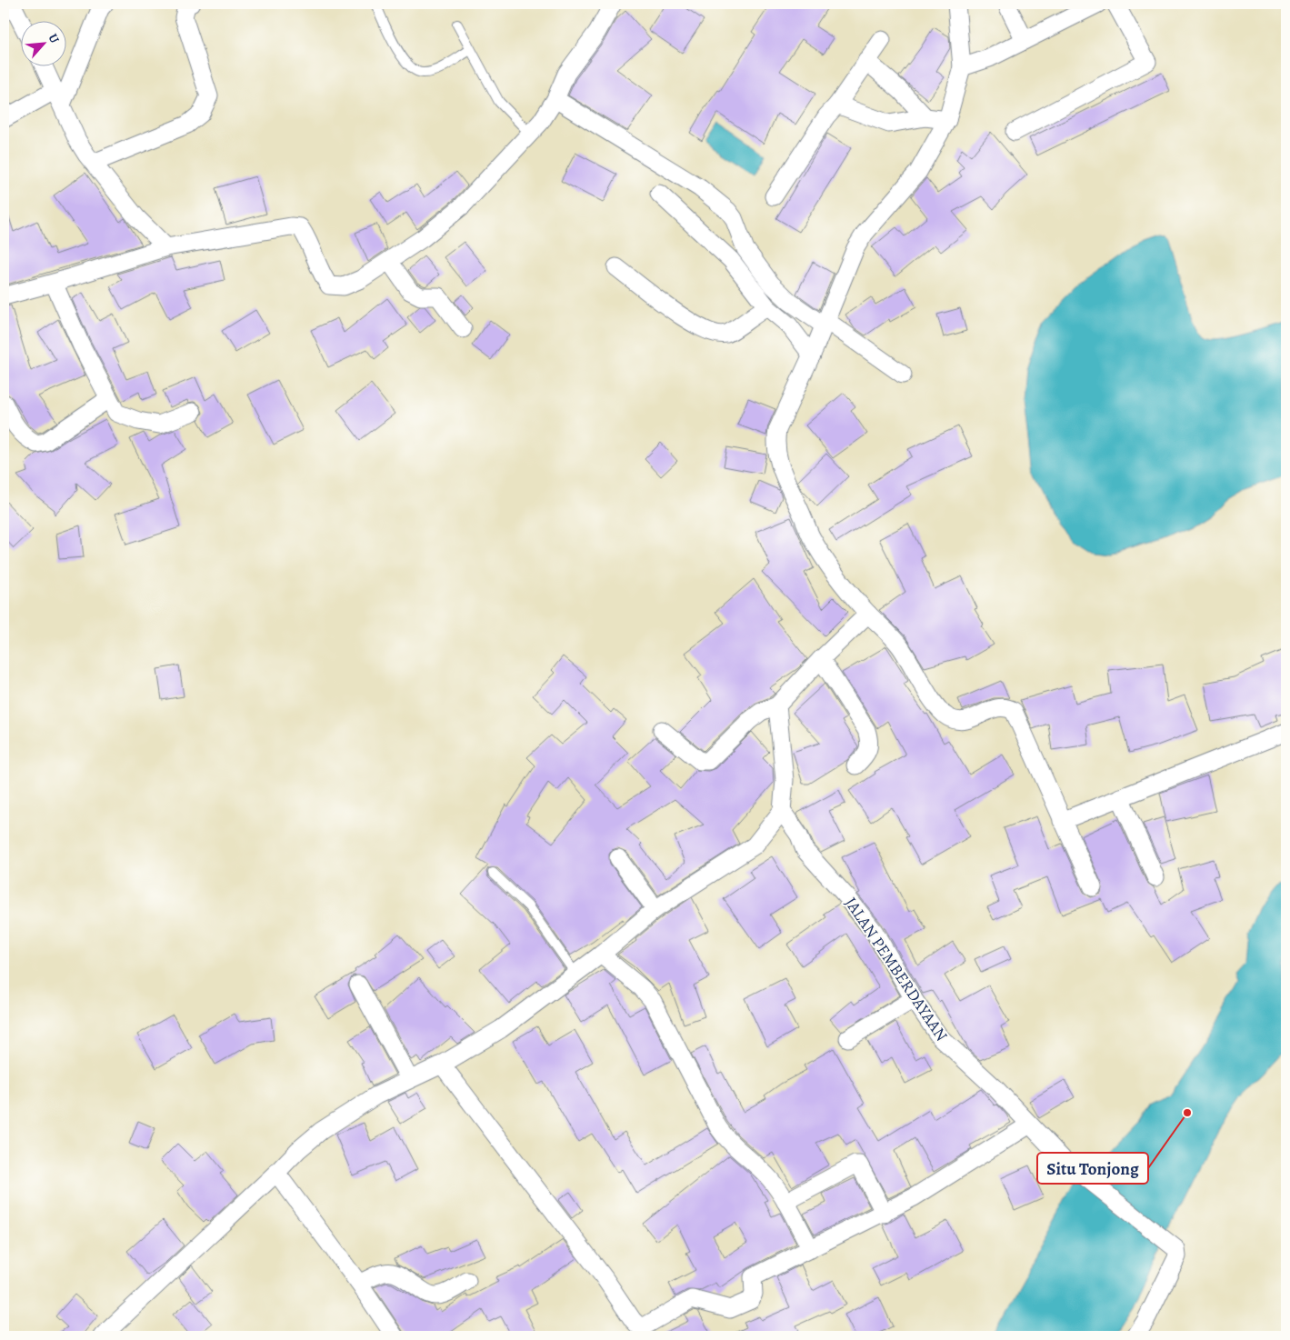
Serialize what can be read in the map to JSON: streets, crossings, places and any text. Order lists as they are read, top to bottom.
{
  "streets": {
    "street": ["JALAN PEMBERDAYAAN"]
  },
  "places": ["Situ Tonjong"],
  "north": "top right"
}
